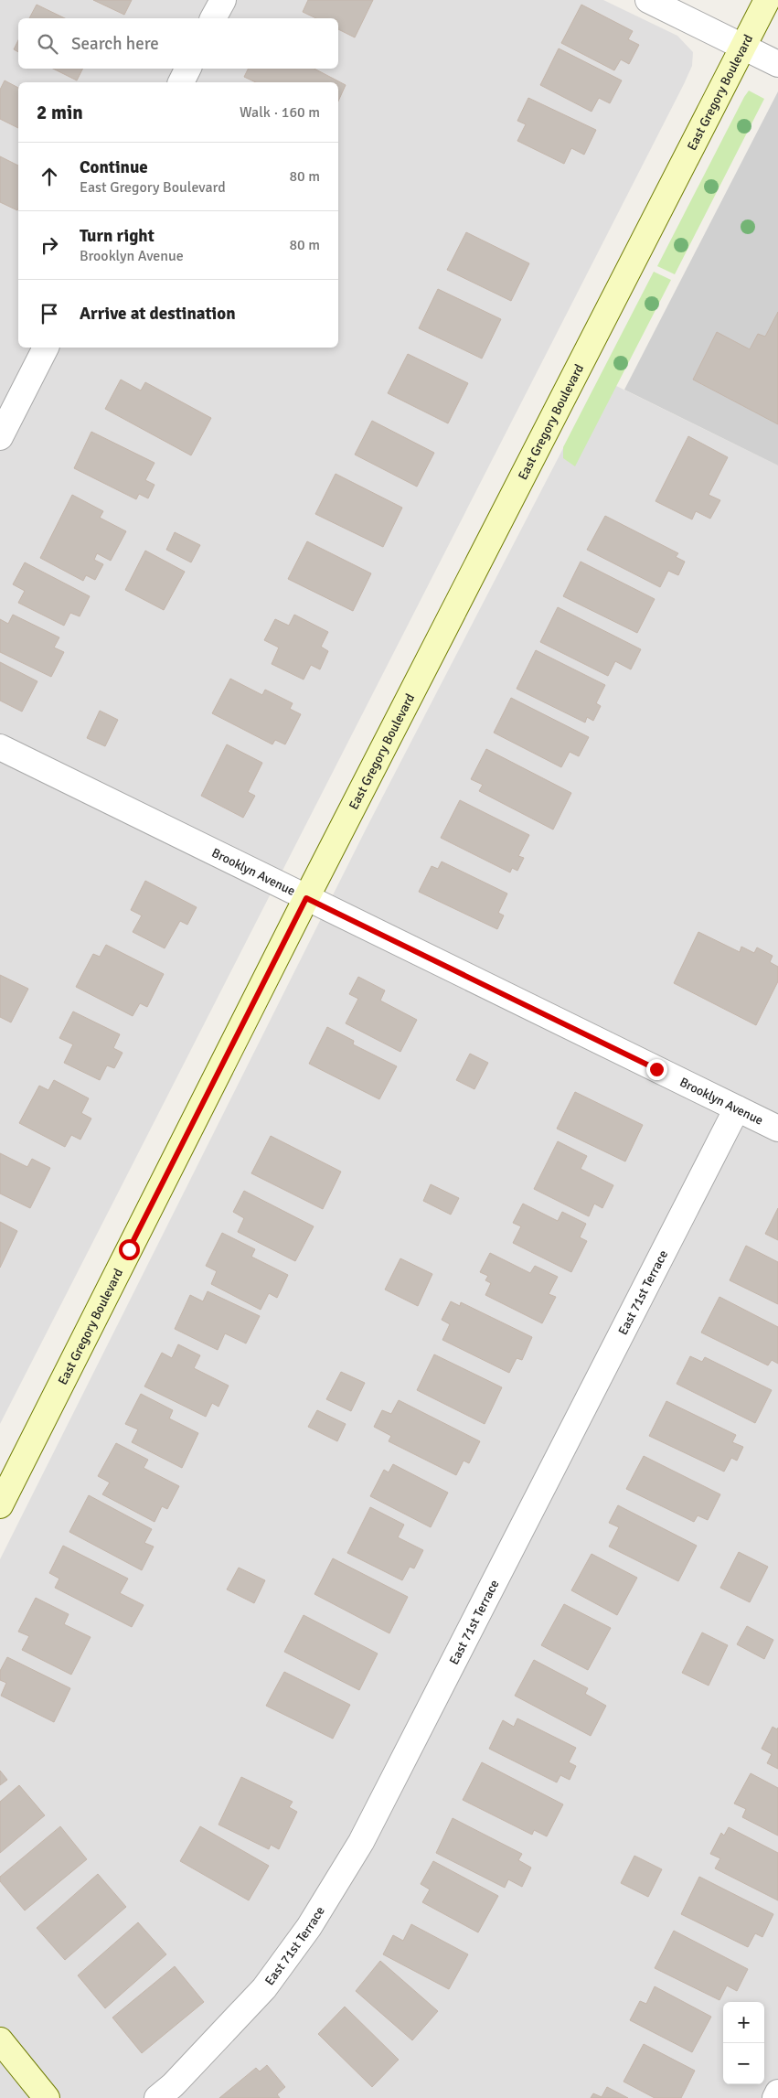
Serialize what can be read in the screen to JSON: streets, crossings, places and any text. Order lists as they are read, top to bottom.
{
  "streets": {
    "main road": ["East Gregory Boulevard"],
    "street": ["Brooklyn Avenue", "East 71st Terrace"]
  },
  "crossings": [
    ["East Gregory Boulevard", "Brooklyn Avenue"],
    ["Brooklyn Avenue", "East 71st Terrace"]
  ],
  "page": {
    "search": "Search here",
    "heading": ["2 min", "Walk · 160 m"],
    "list": [
      ["Continue", "East Gregory Boulevard", "80 m"],
      ["Turn right", "Brooklyn Avenue", "80 m"],
      "Arrive at destination"
    ],
    "map_buttons": ["+", "−"]
  }
}
